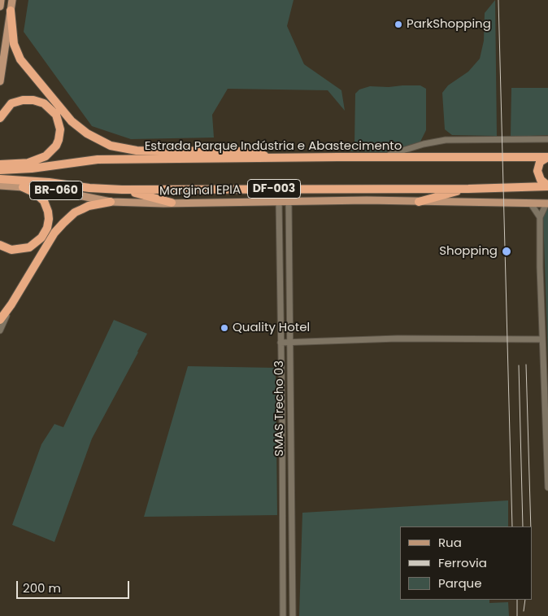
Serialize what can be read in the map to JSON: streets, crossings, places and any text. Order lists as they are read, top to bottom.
{
  "streets": {
    "highway": ["Estrada Parque Indústria e Abastecimento", "DF-003"],
    "main road": ["BR-060", "Marginal EPIA"],
    "street": ["SMAS Trecho 03"]
  },
  "crossings": [
    ["Marginal EPIA", "SMAS Trecho 03"]
  ],
  "places": ["ParkShopping", "Shopping", "Quality Hotel"],
  "legend": ["Rua", "Ferrovia", "Parque"],
  "scale_bar": "200 m"
}
